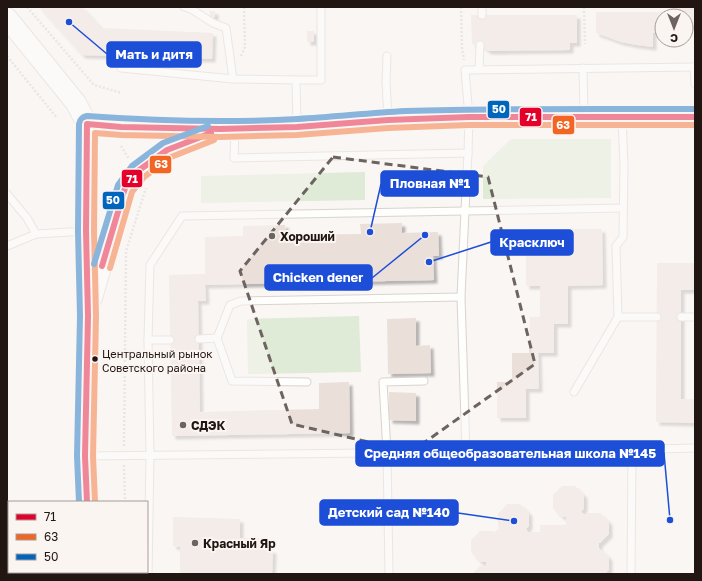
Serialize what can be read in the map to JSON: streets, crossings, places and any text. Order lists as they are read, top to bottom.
{
  "places": [
    "Мать и дитя",
    "Пловная №1",
    "Chicken dener",
    "Хороший",
    "Красключ",
    "Центральный рынок Советского района",
    "СДЭК",
    "Средняя общеобразовательная школа №145",
    "Детский сад №140",
    "Красный Яр"
  ],
  "lines": ["transit line 50", "transit line 71", "transit line 63"],
  "legend": ["71", "63", "50"],
  "north": "bottom"
}
